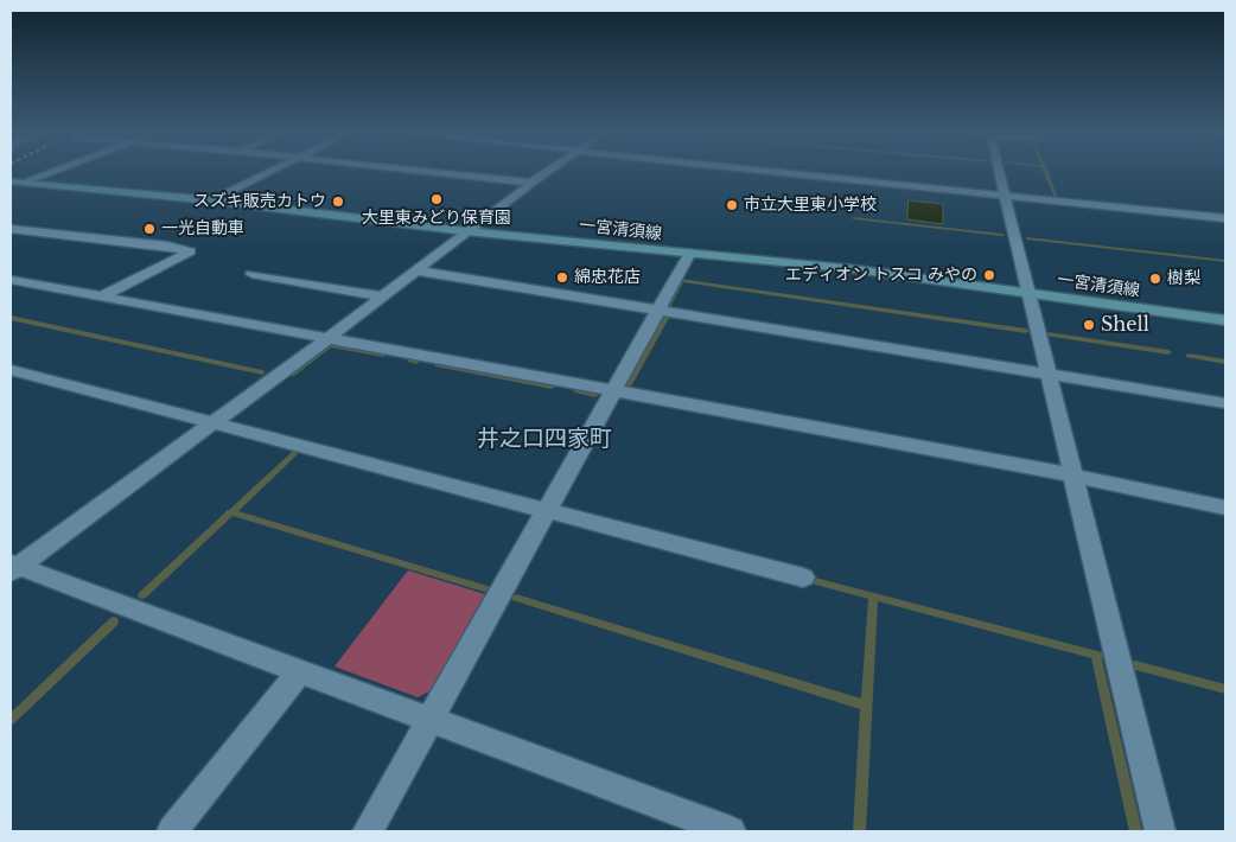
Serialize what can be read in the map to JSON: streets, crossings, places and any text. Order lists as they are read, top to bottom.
{
  "streets": {
    "main road": ["一宮清須線"]
  },
  "districts": ["井之口四家町"],
  "places": [
    "大里東みどり保育園",
    "スズキ販売カトウ",
    "市立大里東小学校",
    "一光自動車",
    "エディオン トスコ みやの",
    "綿忠花店",
    "樹梨",
    "Shell"
  ]
}
